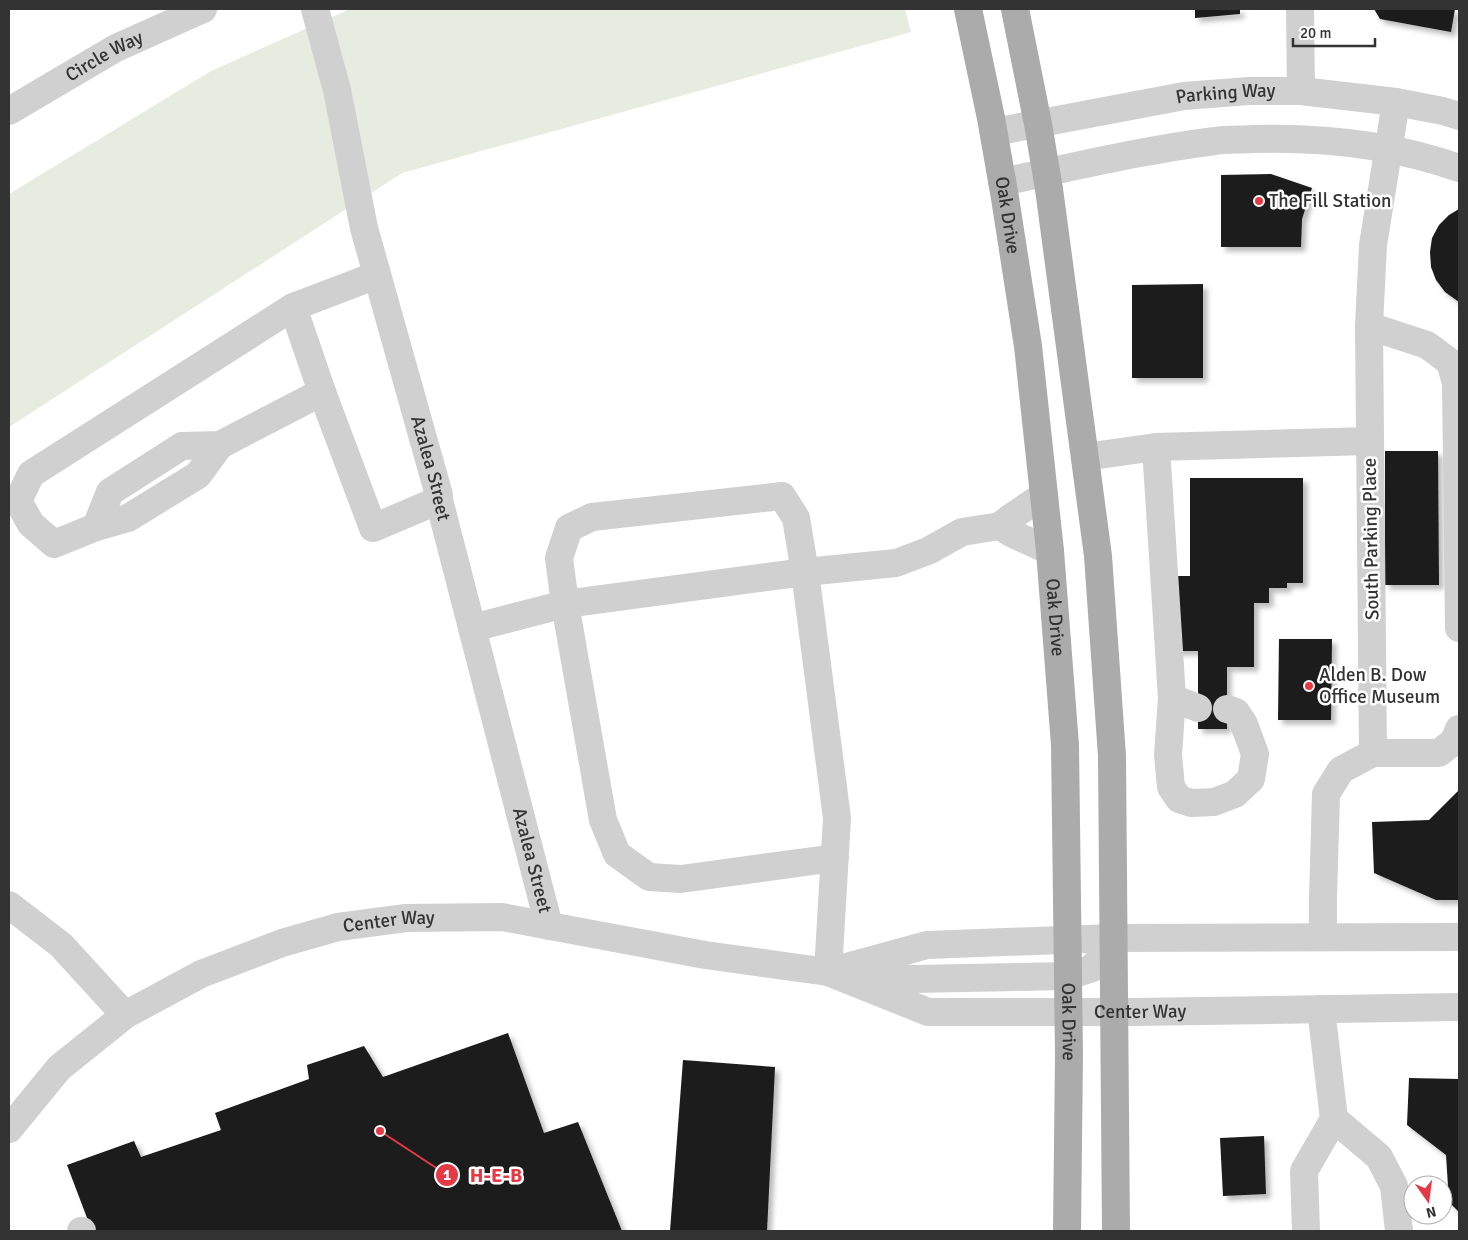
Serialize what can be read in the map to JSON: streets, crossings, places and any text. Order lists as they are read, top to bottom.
{
  "streets": {
    "main road": ["Oak Drive"],
    "street": [
      "Circle Way",
      "Parking Way",
      "Azalea Street",
      "South Parking Place",
      "Center Way"
    ]
  },
  "crossings": [
    ["Parking Way", "Oak Drive"],
    ["Parking Way", "South Parking Place"],
    ["Oak Drive", "Center Way"],
    ["Azalea Street", "Center Way"]
  ],
  "places": ["The Fill Station", "Alden B. Dow Office Museum", "H-E-B"],
  "scale_bar": "20 m",
  "north": "bottom"
}
